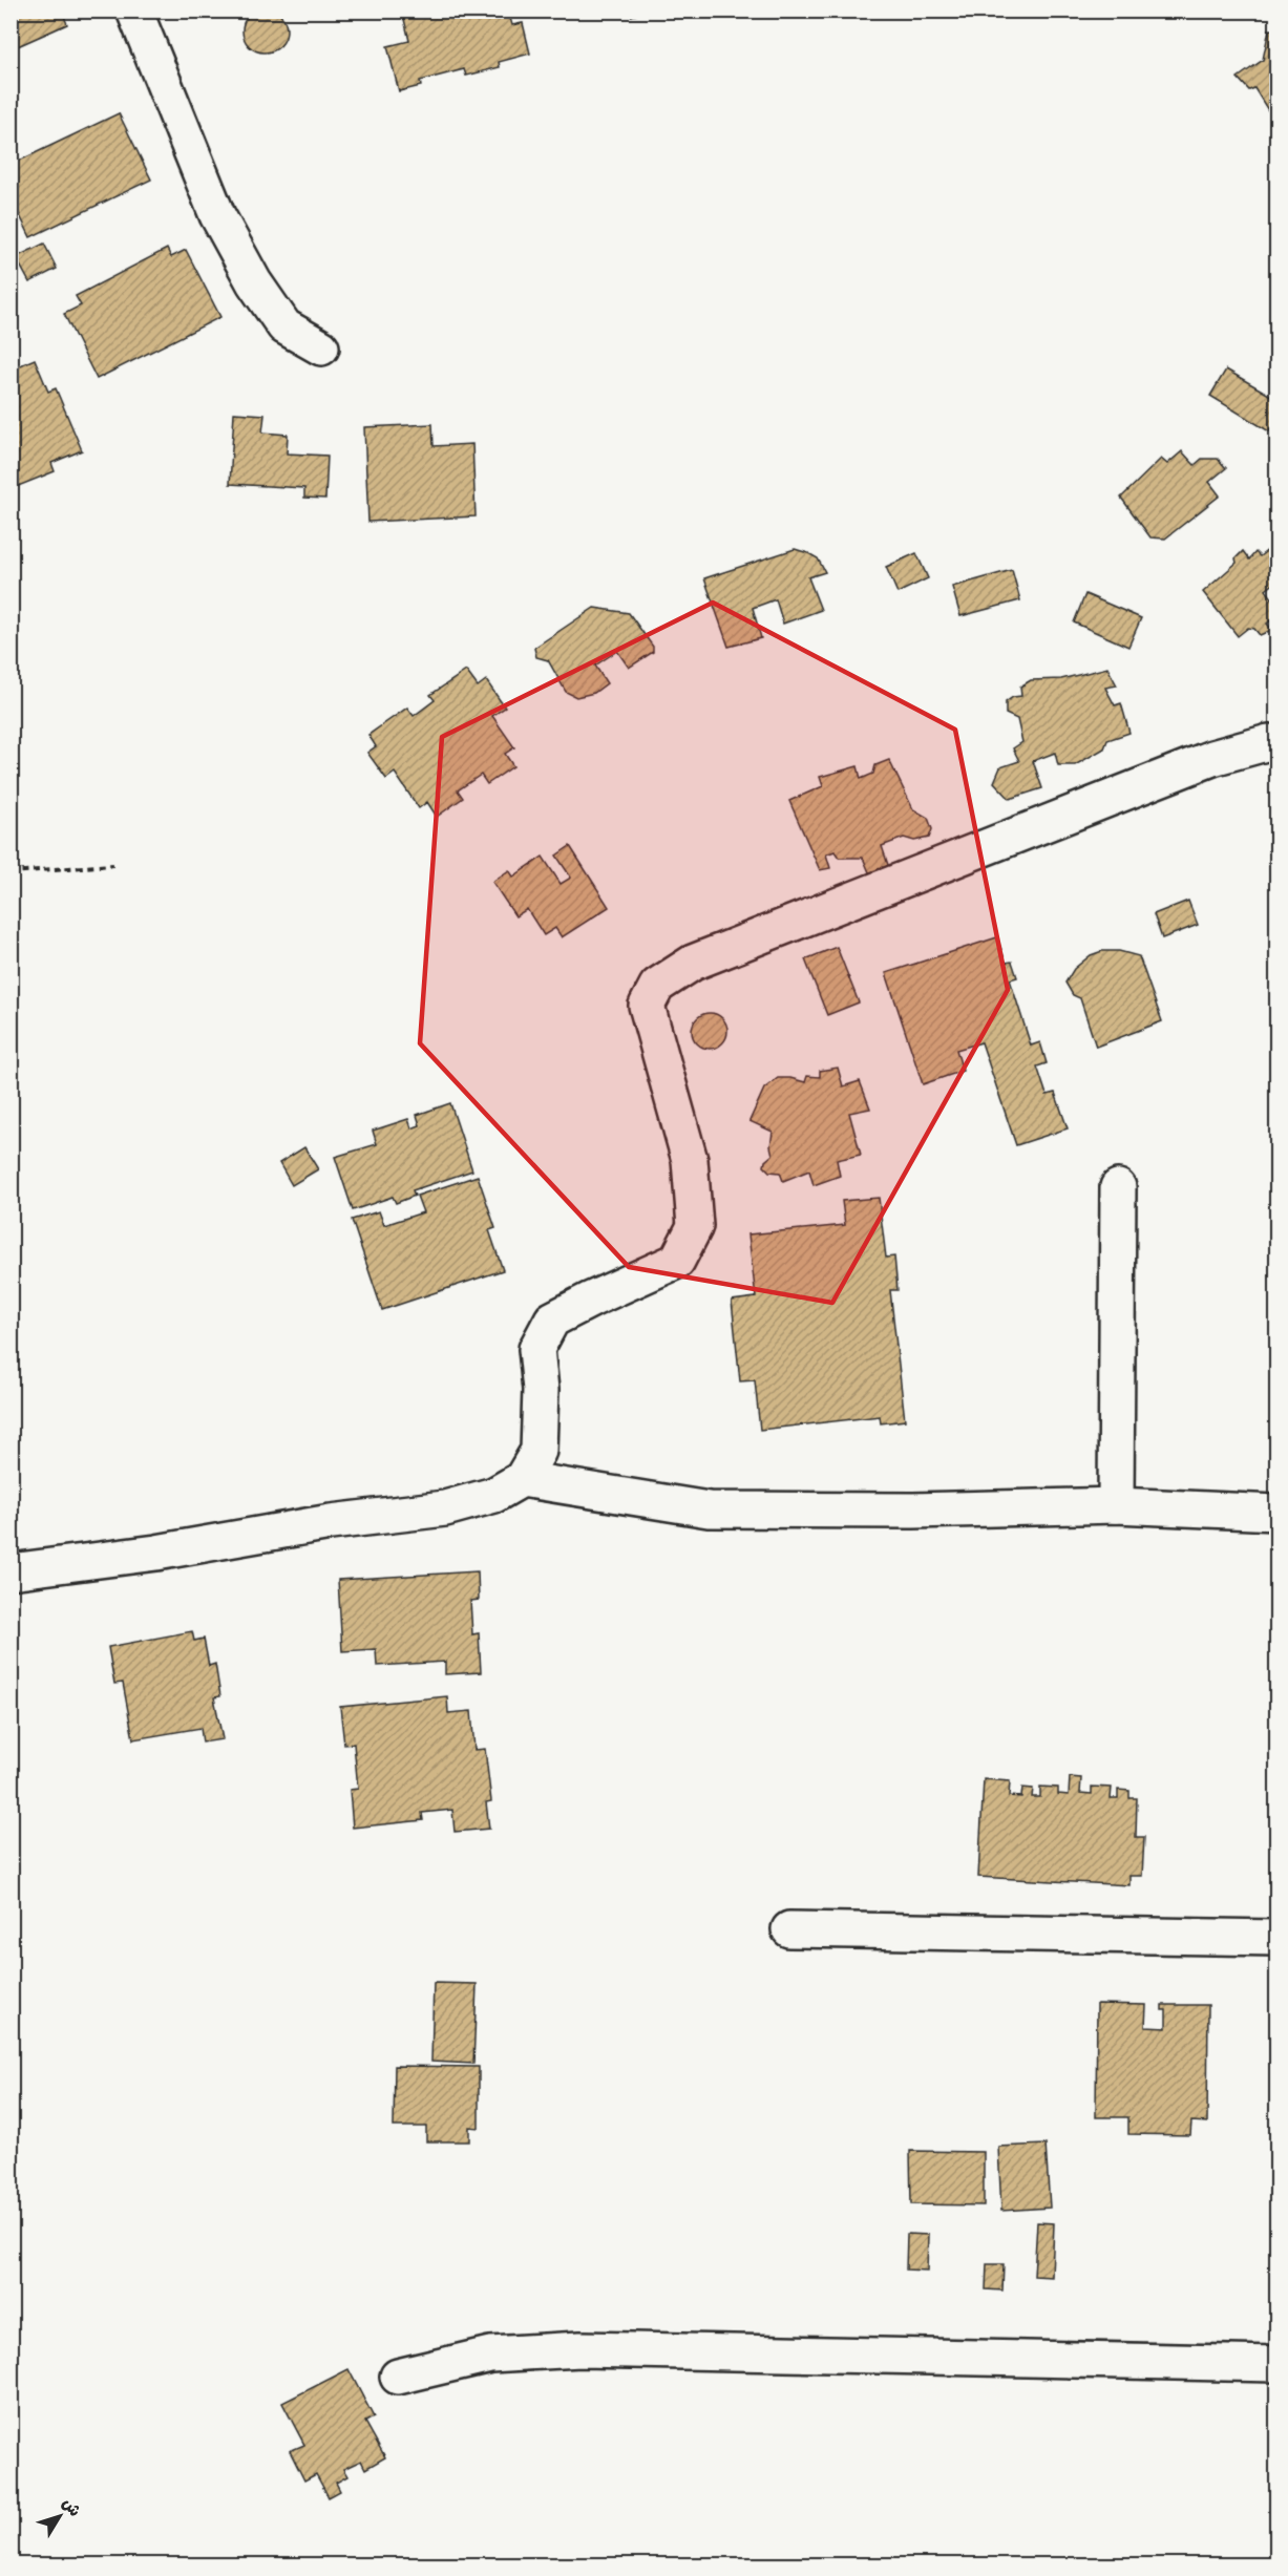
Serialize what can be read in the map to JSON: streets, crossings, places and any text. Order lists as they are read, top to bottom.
{
  "north": "top right"
}
